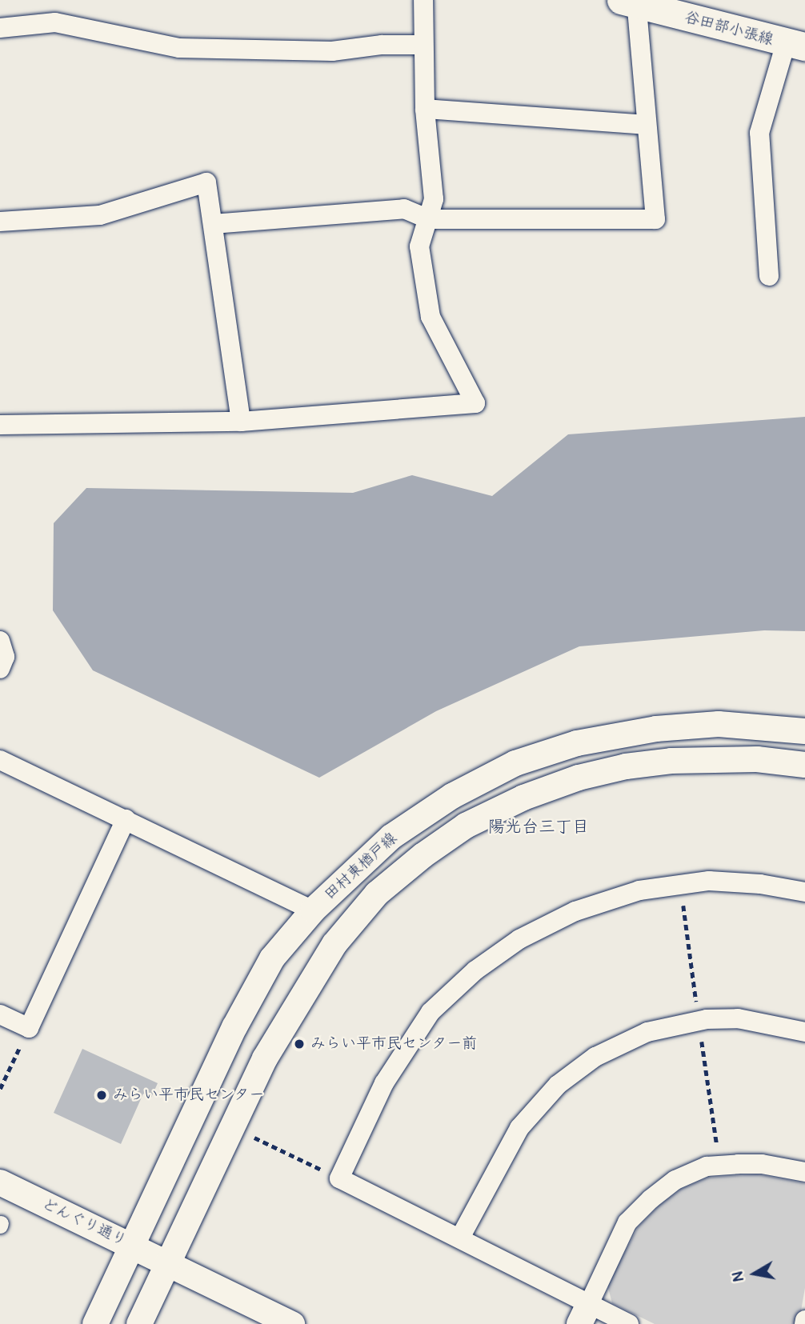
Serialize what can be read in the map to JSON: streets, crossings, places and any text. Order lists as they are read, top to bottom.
{
  "streets": {
    "main road": ["谷田部小張線"],
    "street": ["田村東楢戸線", "どんぐり通り"]
  },
  "crossings": [
    ["田村東楢戸線", "どんぐり通り"]
  ],
  "districts": ["陽光台三丁目"],
  "places": ["みらい平市民センター前", "みらい平市民センター"],
  "north": "left"
}
